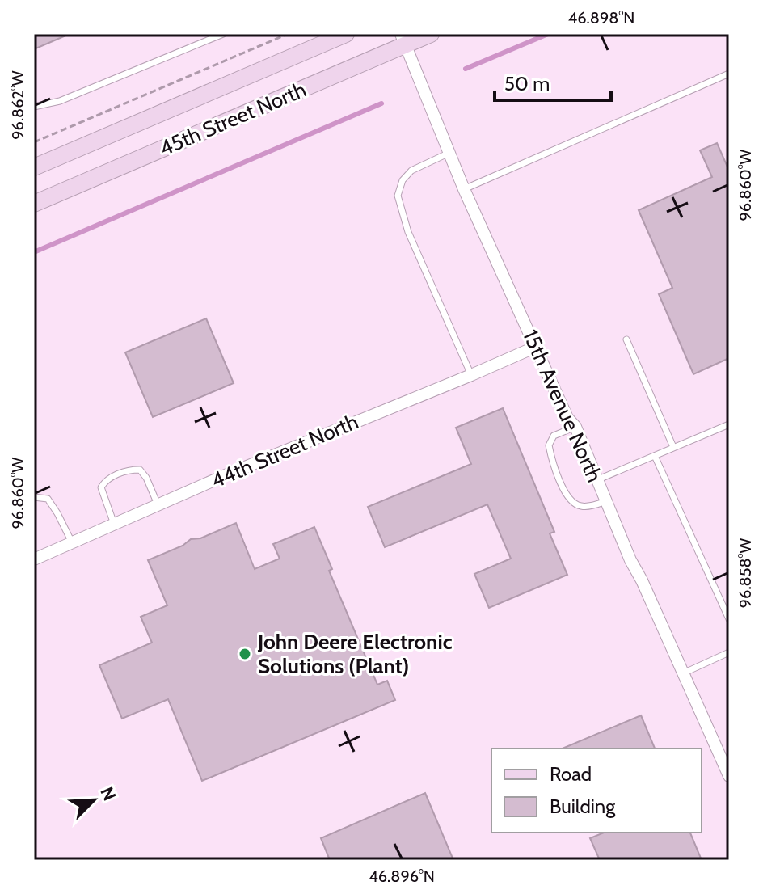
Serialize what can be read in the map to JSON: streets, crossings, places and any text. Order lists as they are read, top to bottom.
{
  "streets": {
    "main road": ["45th Street North"],
    "street": ["15th Avenue North", "44th Street North"]
  },
  "crossings": [
    ["45th Street North", "15th Avenue North"],
    ["15th Avenue North", "44th Street North"]
  ],
  "places": ["John Deere Electronic Solutions (Plant)"],
  "legend": ["Road", "Building"],
  "scale_bar": "50 m",
  "north": "top right",
  "coordinates": [
    "46.898°N",
    "96.862°W",
    "96.860°W",
    "96.858°W",
    "46.896°N"
  ]
}
